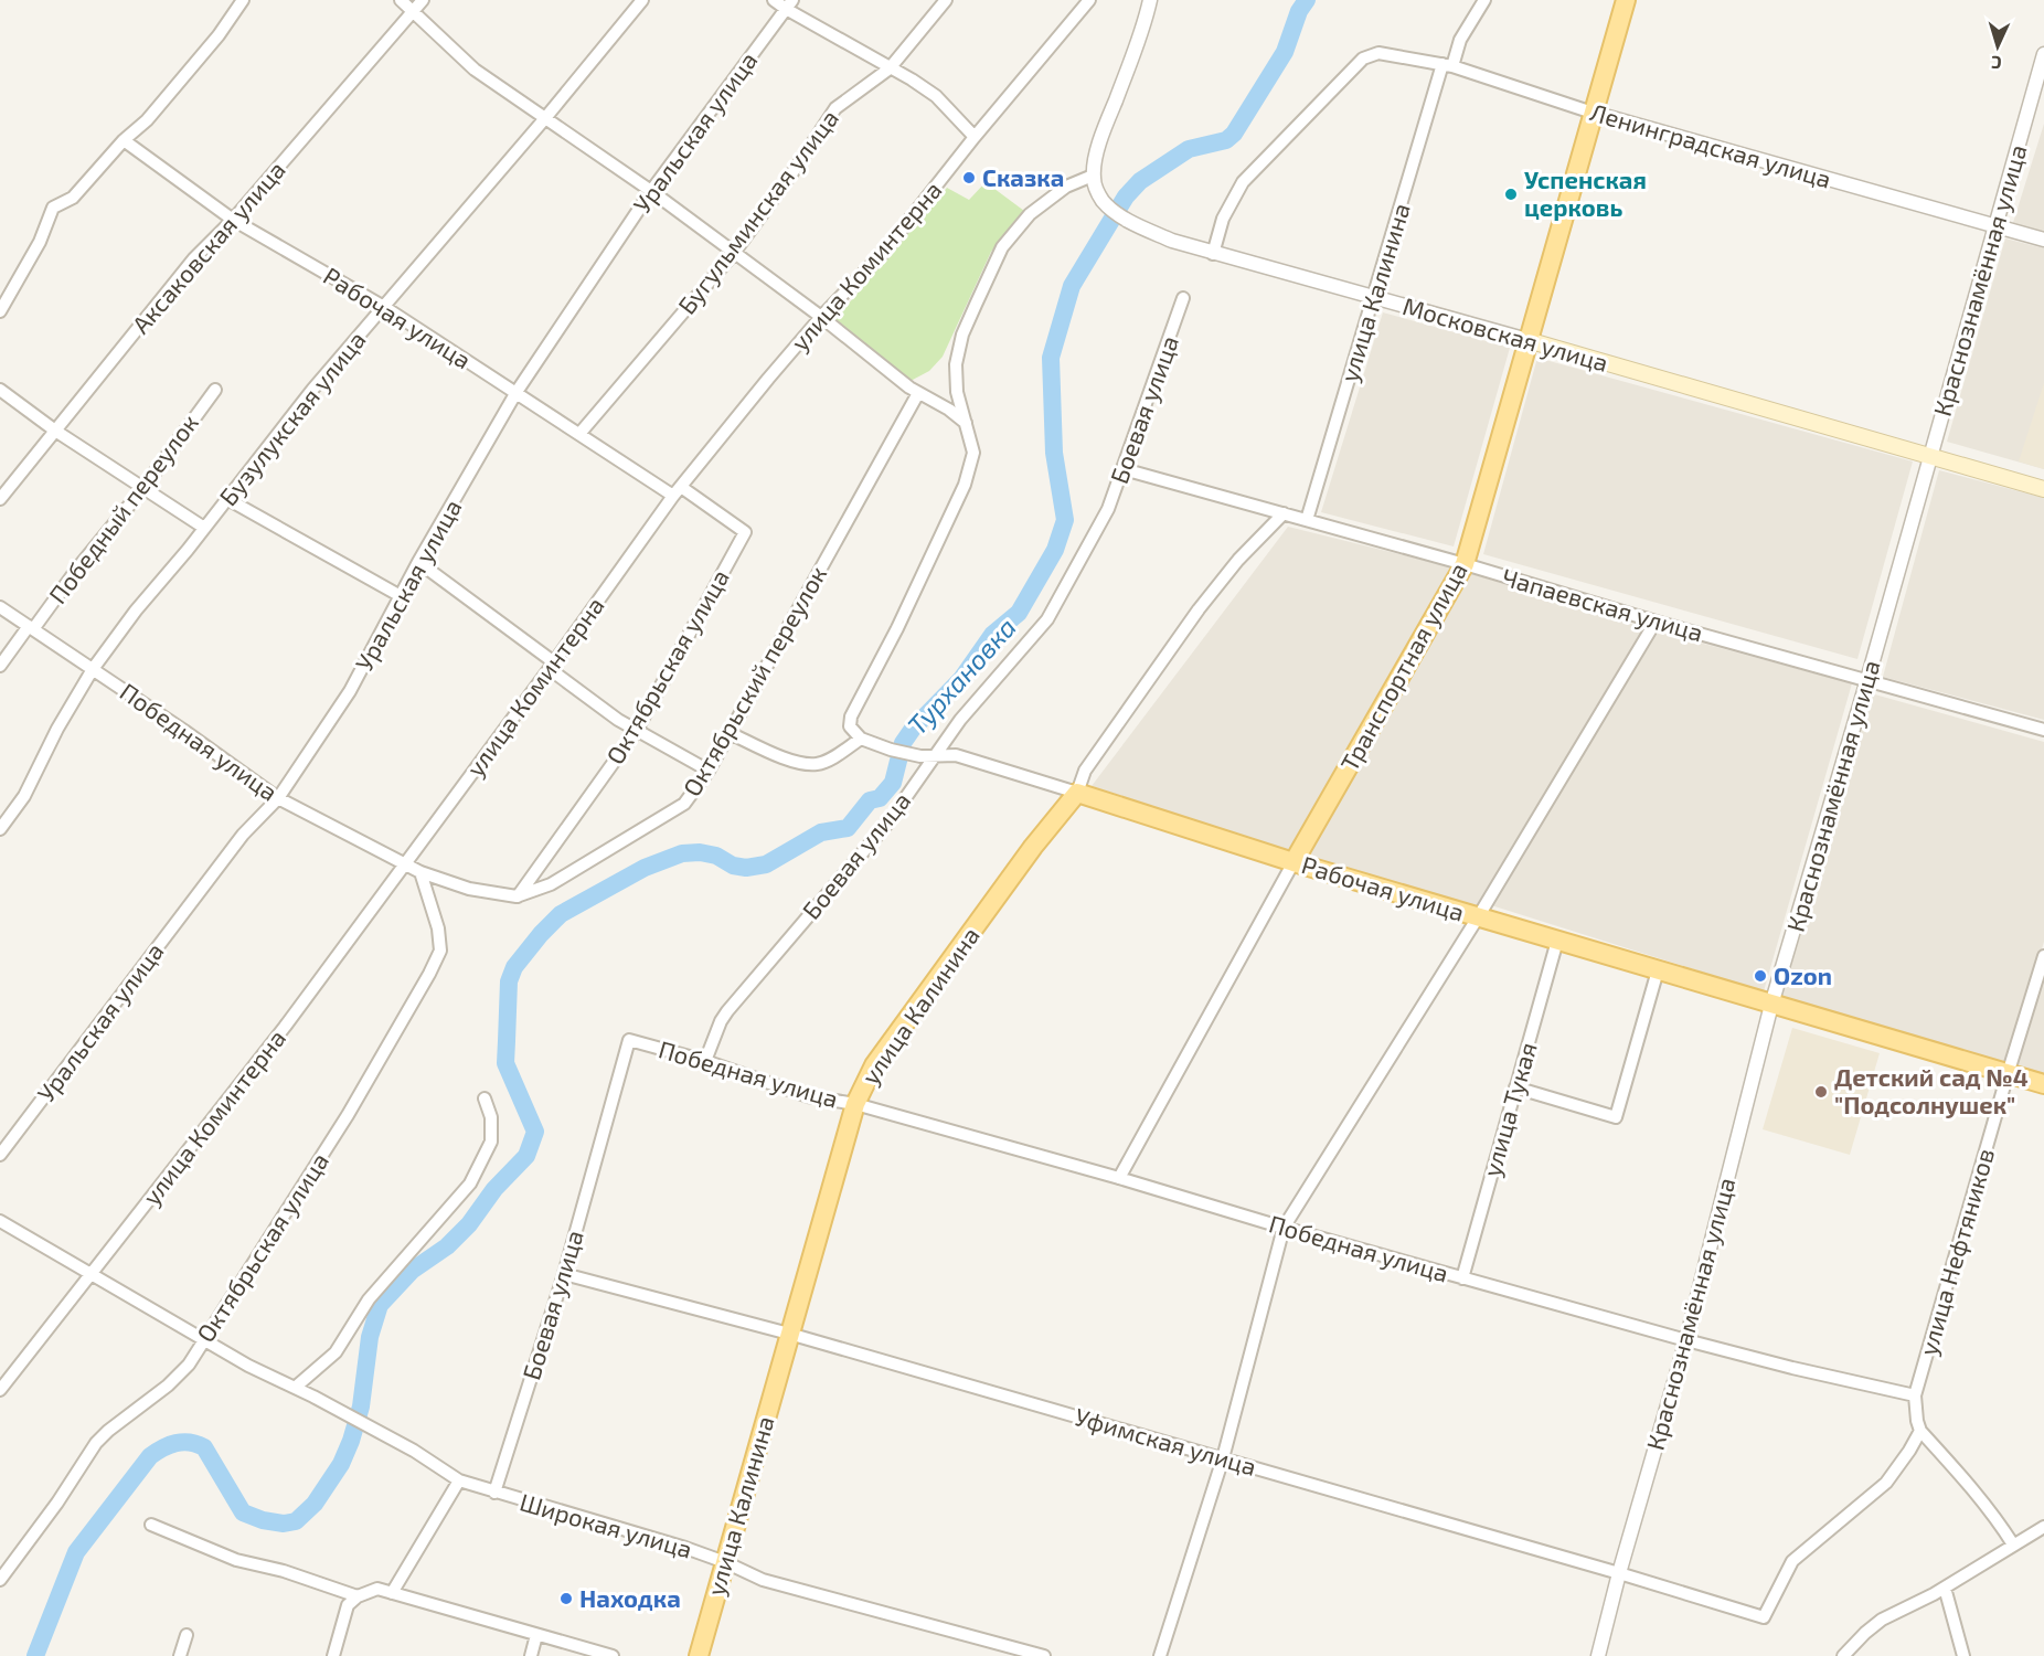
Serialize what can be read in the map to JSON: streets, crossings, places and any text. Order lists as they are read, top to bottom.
{
  "streets": {
    "main road": [
      "улица Калинина",
      "Рабочая улица",
      "Московская улица",
      "Транспортная улица"
    ],
    "street": [
      "Уральская улица",
      "Ленинградская улица",
      "Бугульминская улица",
      "Аксаковская улица",
      "улица Коминтерна",
      "Краснознамённая улица",
      "Боевая улица",
      "Бузулукская улица",
      "Победный переулок",
      "Чапаевская улица",
      "Октябрьская улица",
      "Октябрьский переулок",
      "Победная улица",
      "улица Тукая",
      "улица Нефтяников",
      "Уфимская улица",
      "Широкая улица"
    ]
  },
  "crossings": [
    ["Уральская улица", "Рабочая улица"],
    ["Уральская улица", "Победная улица"],
    ["Ленинградская улица", "Краснознамённая улица"],
    ["Ленинградская улица", "улица Калинина"],
    ["Ленинградская улица", "Московская улица"],
    ["Ленинградская улица", "Транспортная улица"],
    ["Бугульминская улица", "Рабочая улица"],
    ["Аксаковская улица", "Рабочая улица"],
    ["улица Коминтерна", "Рабочая улица"],
    ["улица Коминтерна", "Октябрьский переулок"],
    ["улица Коминтерна", "Победная улица"],
    ["Краснознамённая улица", "Рабочая улица"],
    ["Краснознамённая улица", "Московская улица"],
    ["Краснознамённая улица", "Чапаевская улица"],
    ["Краснознамённая улица", "Победная улица"],
    ["Краснознамённая улица", "Уфимская улица"],
    ["улица Калинина", "Рабочая улица"],
    ["улица Калинина", "Московская улица"],
    ["улица Калинина", "Чапаевская улица"],
    ["улица Калинина", "Победная улица"],
    ["улица Калинина", "Уфимская улица"],
    ["улица Калинина", "Широкая улица"],
    ["Рабочая улица", "Боевая улица"],
    ["Рабочая улица", "Бузулукская улица"],
    ["Рабочая улица", "Октябрьская улица"],
    ["Рабочая улица", "Транспортная улица"],
    ["Рабочая улица", "улица Тукая"],
    ["Рабочая улица", "улица Нефтяников"],
    ["Московская улица", "Транспортная улица"],
    ["Боевая улица", "Чапаевская улица"],
    ["Боевая улица", "Победная улица"],
    ["Боевая улица", "Уфимская улица"],
    ["Боевая улица", "Широкая улица"],
    ["Бузулукская улица", "Победная улица"],
    ["Победный переулок", "Победная улица"],
    ["Чапаевская улица", "Транспортная улица"],
    ["Октябрьская улица", "Октябрьский переулок"],
    ["Транспортная улица", "Победная улица"],
    ["Октябрьский переулок", "Победная улица"],
    ["Победная улица", "улица Тукая"],
    ["Победная улица", "улица Нефтяников"]
  ],
  "water": ["Турхановка"],
  "places": [
    "Сказка",
    "Успенская церковь",
    "Ozon",
    "Детский сад №4 \"Подсолнушек\"",
    "Находка"
  ],
  "north": "bottom"
}
